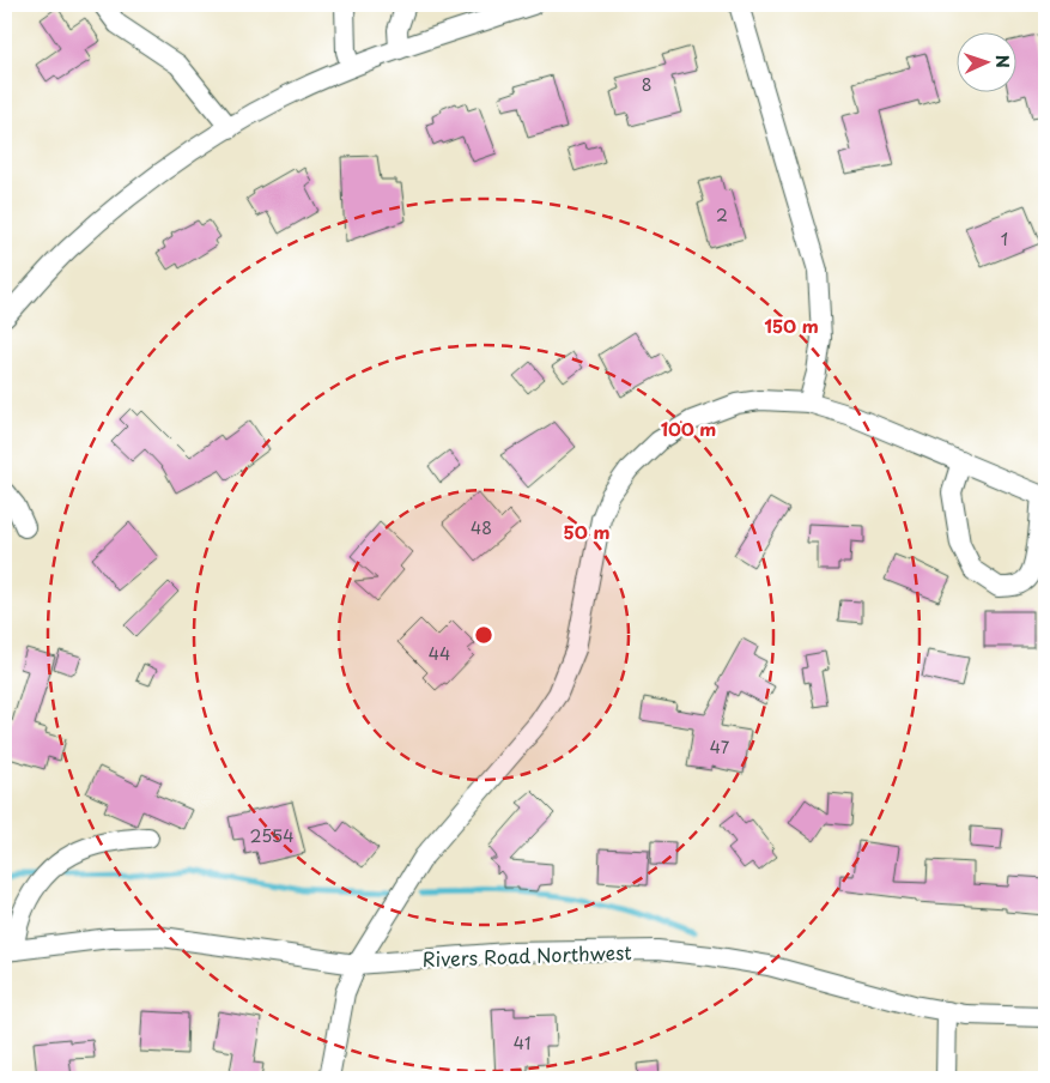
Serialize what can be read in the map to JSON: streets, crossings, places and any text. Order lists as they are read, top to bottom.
{
  "streets": {
    "street": ["Rivers Road Northwest"]
  },
  "house_numbers": [
    "8",
    "2",
    "1",
    "48",
    "44",
    "47",
    "2554",
    "41"
  ],
  "north": "right",
  "rings": ["150 m", "100 m", "50 m"]
}
